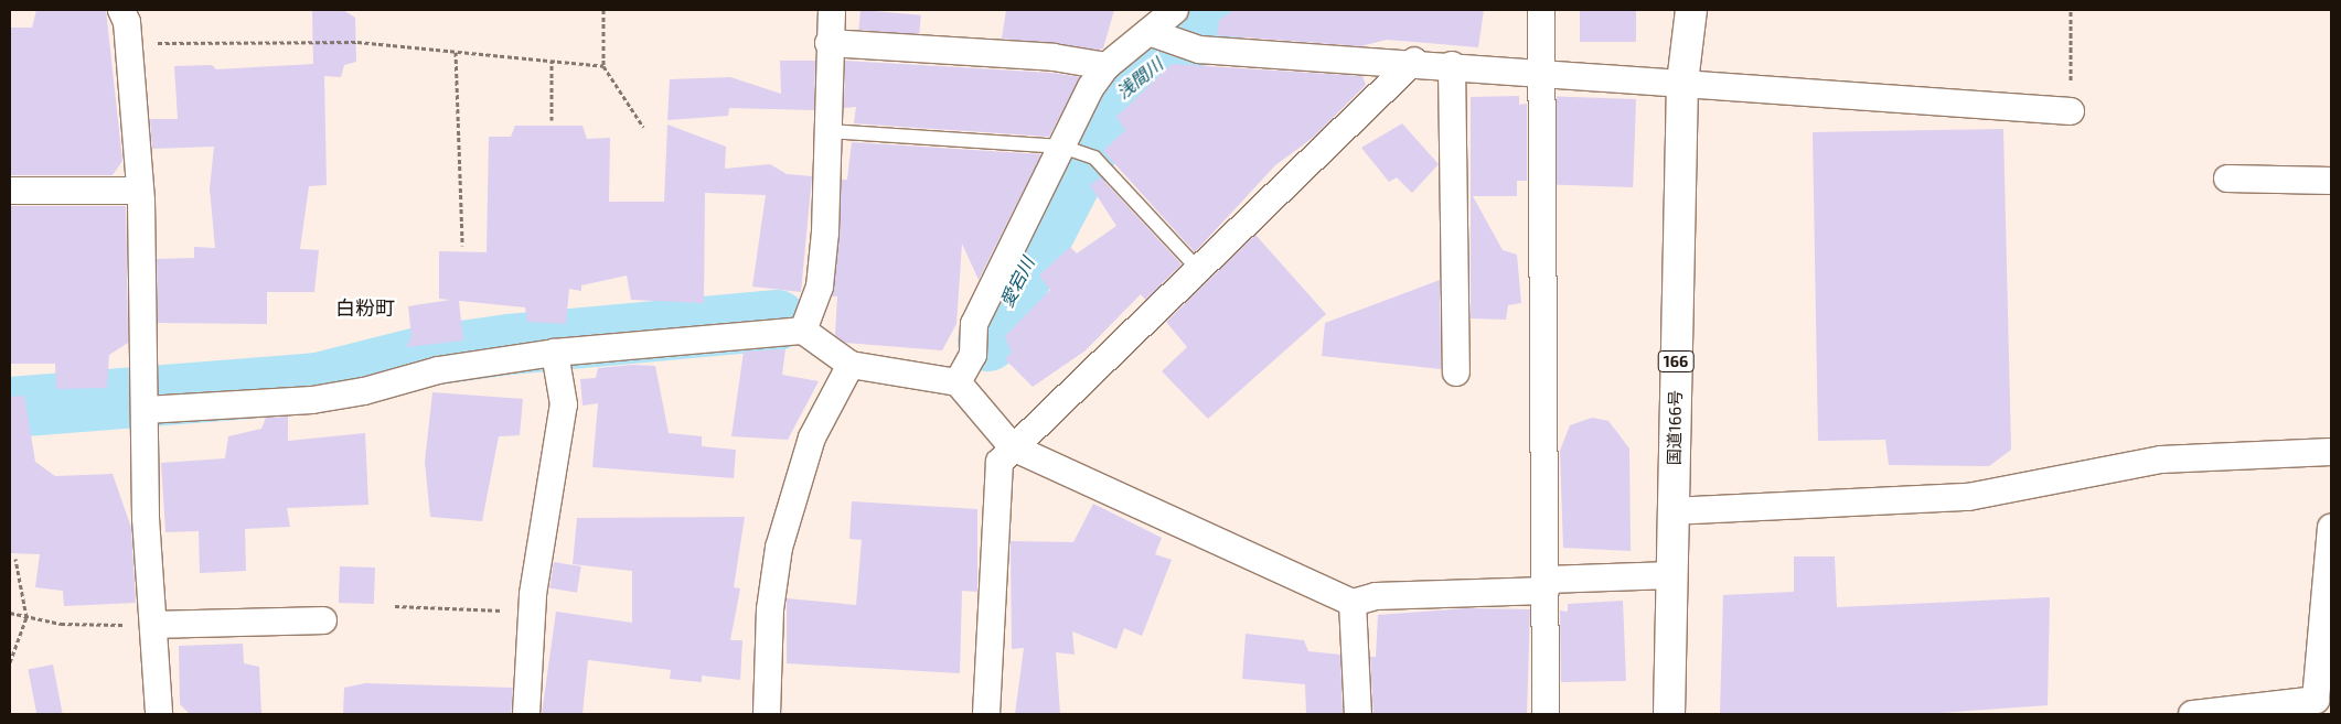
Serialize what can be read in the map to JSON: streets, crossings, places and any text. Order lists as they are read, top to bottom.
{
  "streets": {
    "highway": ["166", "国道166号"]
  },
  "districts": ["白粉町"],
  "water": ["浅間川", "愛宕川"]
}
